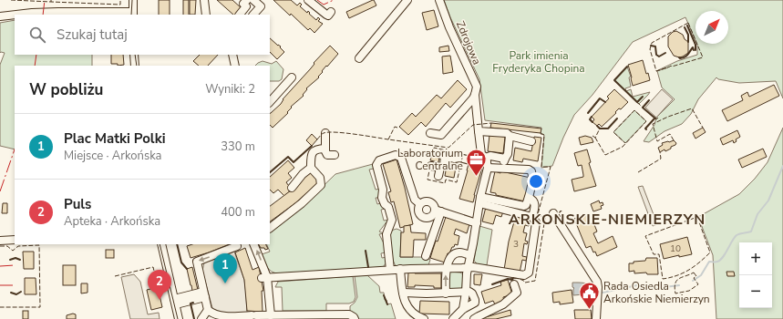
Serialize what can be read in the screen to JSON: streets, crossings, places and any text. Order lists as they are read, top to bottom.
{
  "streets": {
    "street": ["Zdrojowa"]
  },
  "districts": ["ARKOŃSKIE-NIEMIERZYN"],
  "parks": ["Park imienia Fryderyka Chopina"],
  "places": {
    "office": ["Laboratorium Centralne"],
    "public building": ["Rada Osiedla Arkońskie Niemierzyn"]
  },
  "house_numbers": ["3", "10"],
  "north": "top right",
  "page": {
    "search": "Szukaj tutaj",
    "heading": ["W pobliżu", "Wyniki: 2"],
    "list": [
      {
        "mark": "1",
        "name": "Plac Matki Polki",
        "note": "Miejsce · Arkońska",
        "value": "330 m"
      },
      {
        "mark": "2",
        "name": "Puls",
        "note": "Apteka · Arkońska",
        "value": "400 m"
      }
    ],
    "map_buttons": ["+", "−"],
    "pins": ["1", "2"]
  }
}
